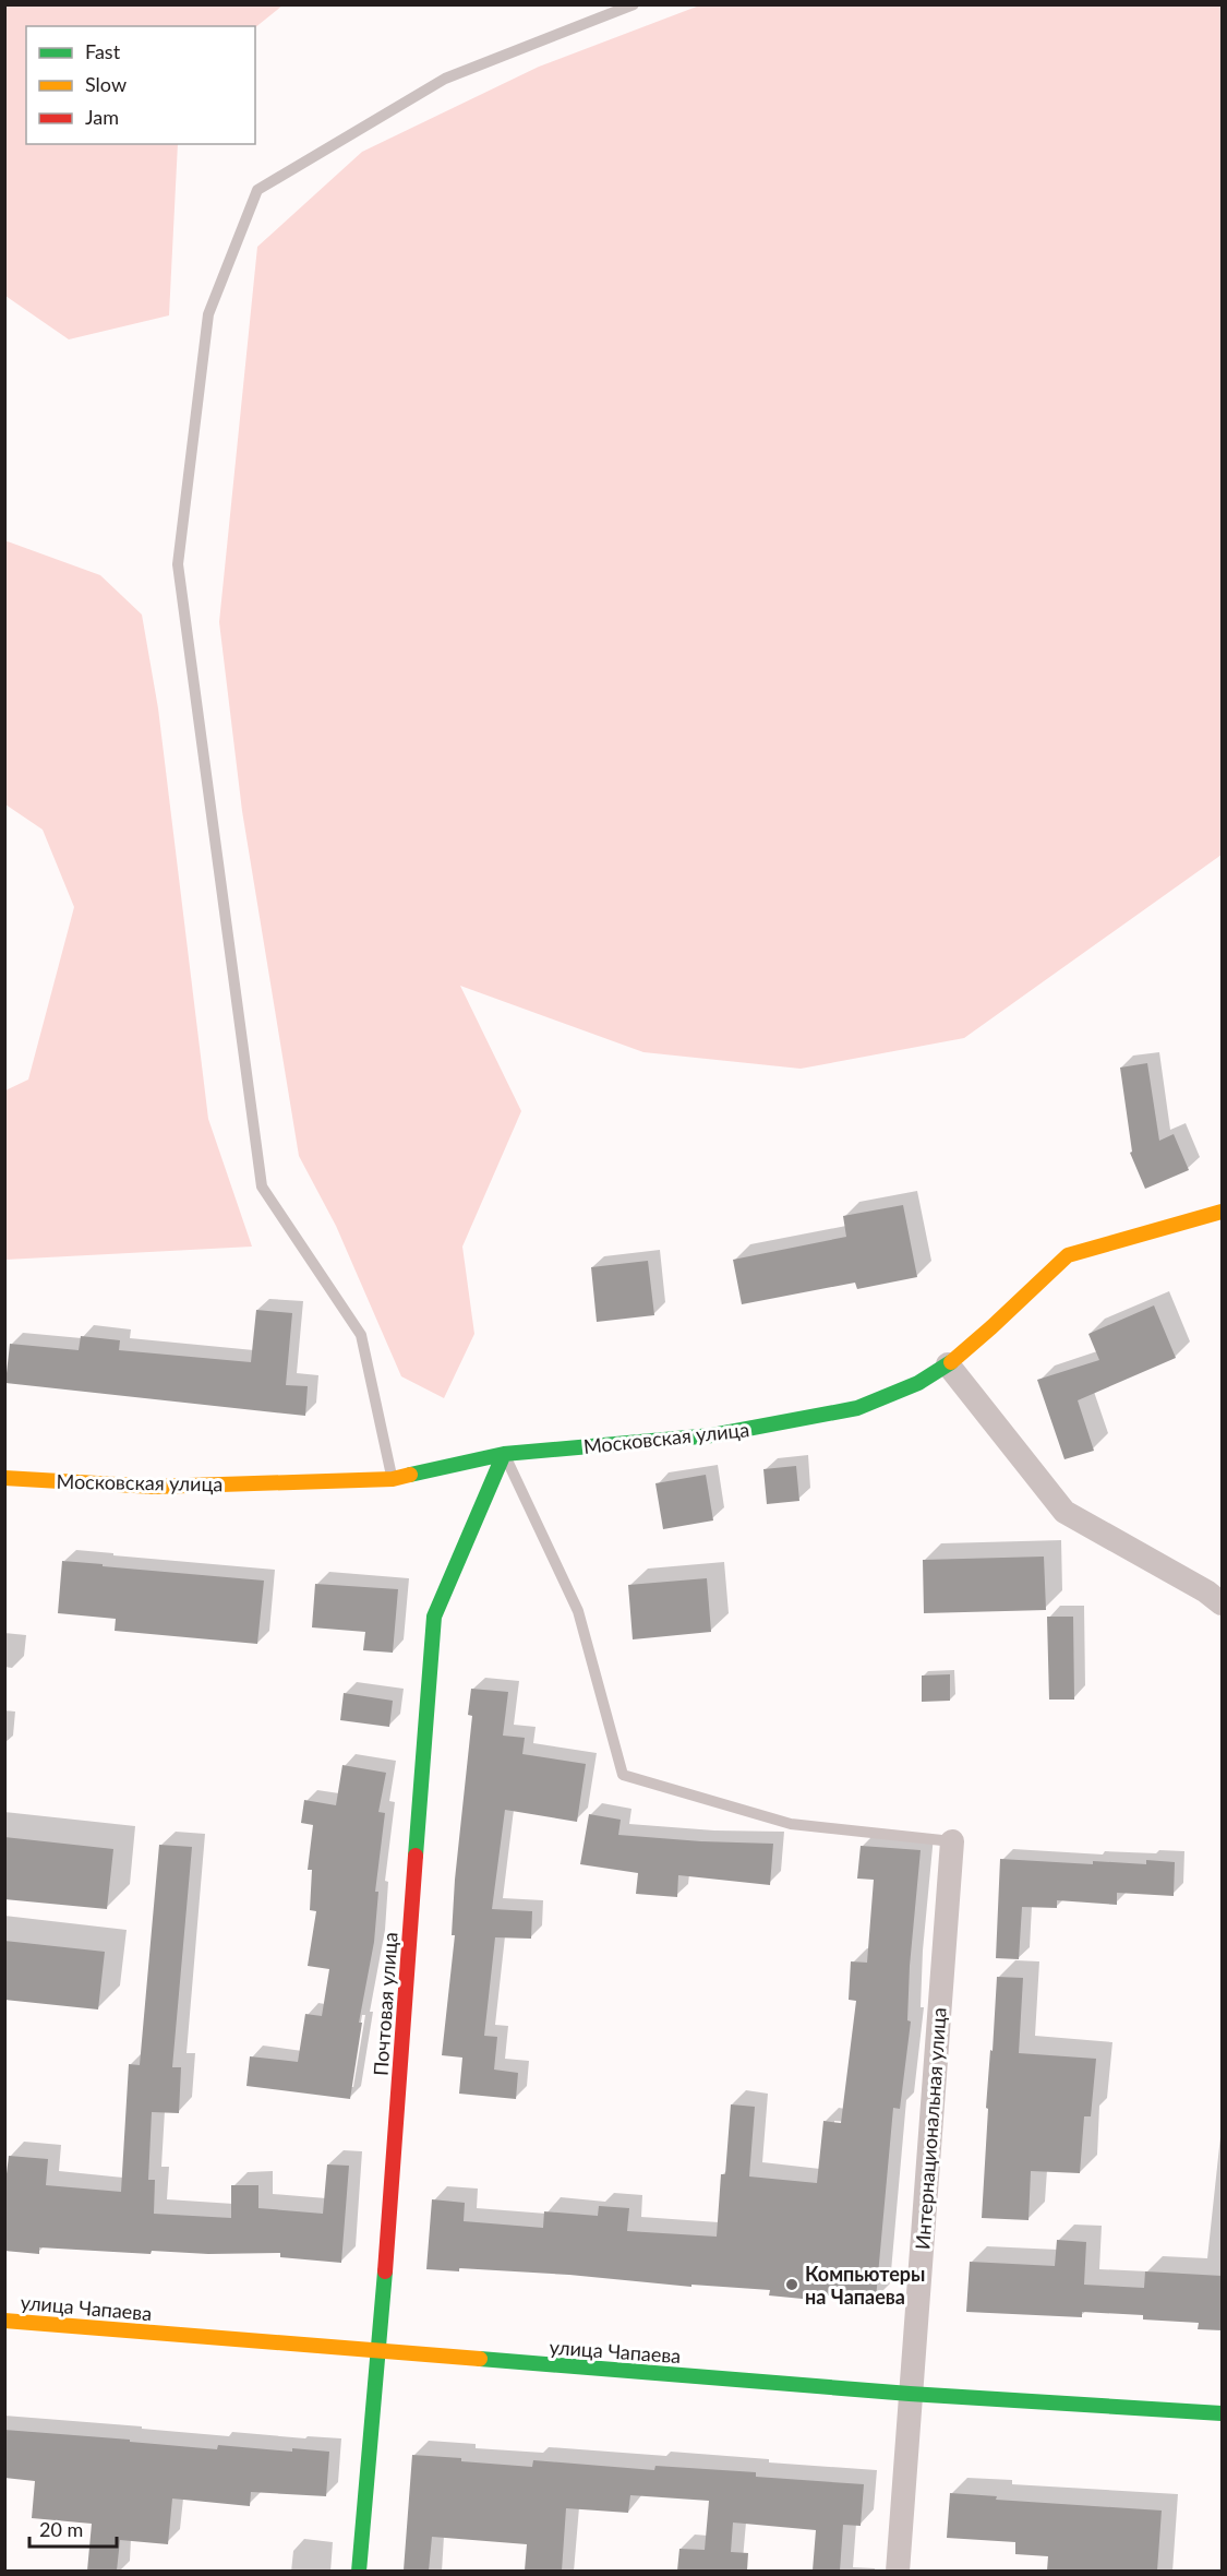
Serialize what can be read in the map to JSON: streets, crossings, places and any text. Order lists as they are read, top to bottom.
{
  "streets": {
    "street": [
      "Московская улица",
      "Почтовая улица",
      "Интернациональная улица",
      "улица Чапаева"
    ]
  },
  "crossings": [
    ["Московская улица", "Почтовая улица"],
    ["Почтовая улица", "улица Чапаева"],
    ["Интернациональная улица", "улица Чапаева"]
  ],
  "places": ["Компьютеры на Чапаева"],
  "legend": ["Fast", "Slow", "Jam"],
  "scale_bar": "20 m"
}
